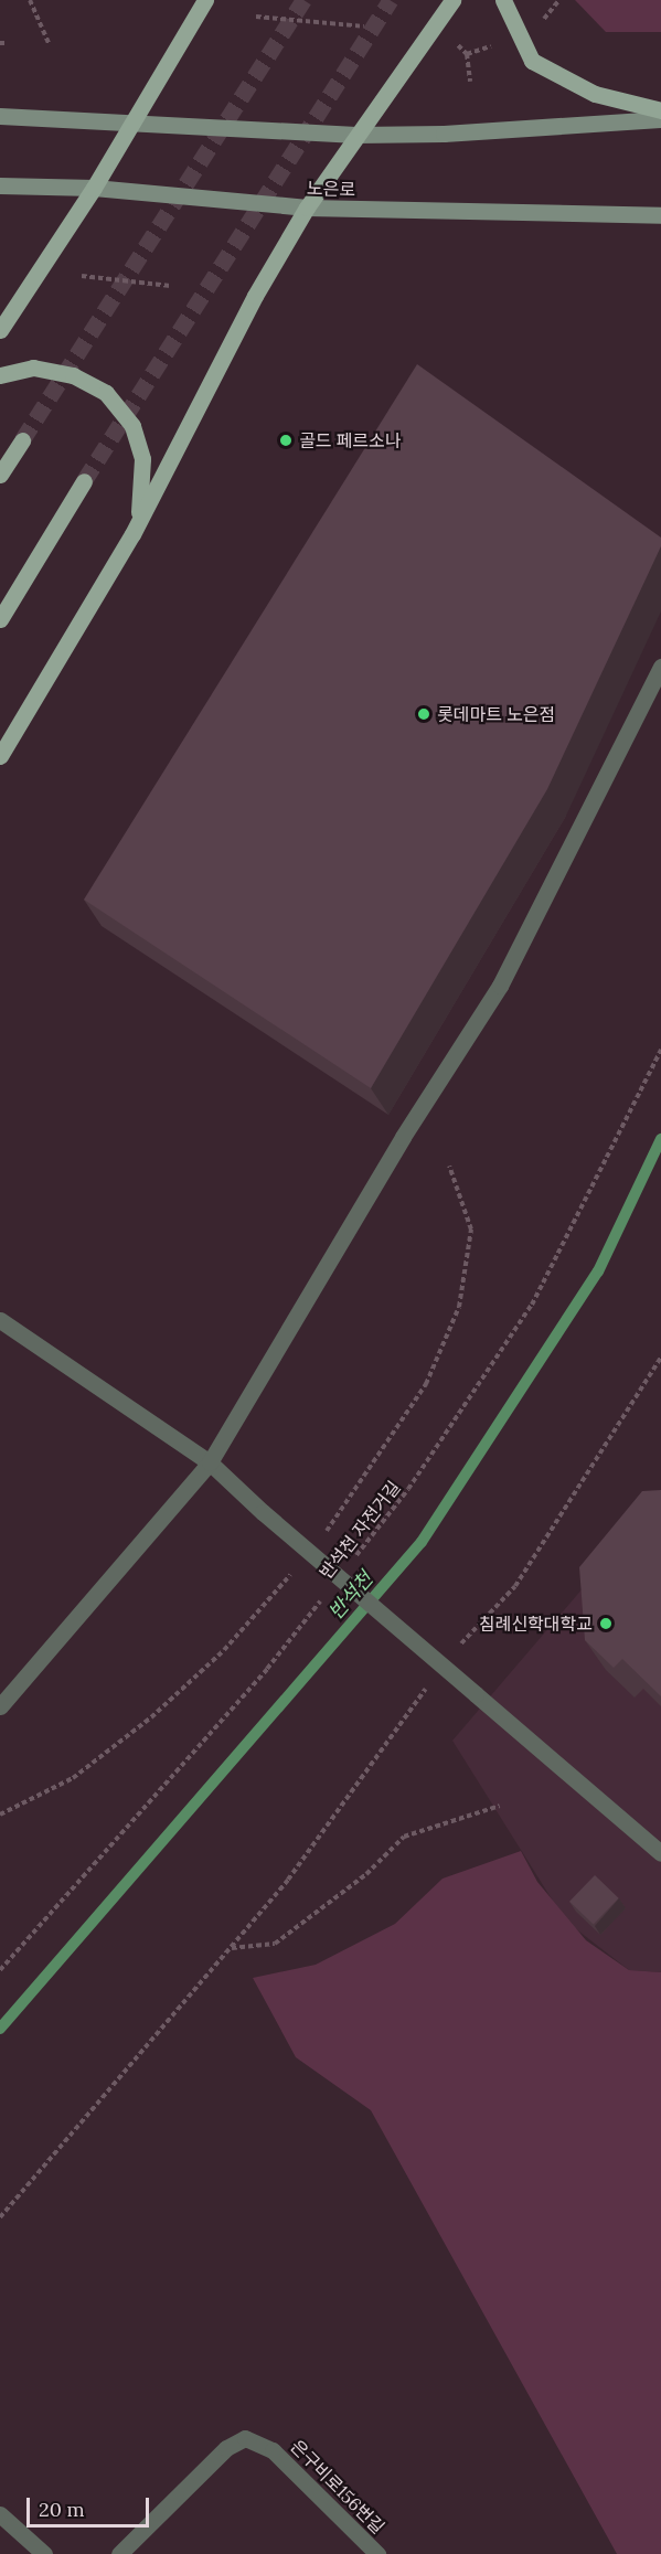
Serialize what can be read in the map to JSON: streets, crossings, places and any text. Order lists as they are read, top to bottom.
{
  "streets": {
    "street": ["노은로", "은구비로156번길"],
    "path": ["반석천 자전거길"]
  },
  "water": ["반석천"],
  "places": ["골드 페르소나", "롯데마트 노은점", "침례신학대학교"],
  "scale_bar": "20 m"
}
